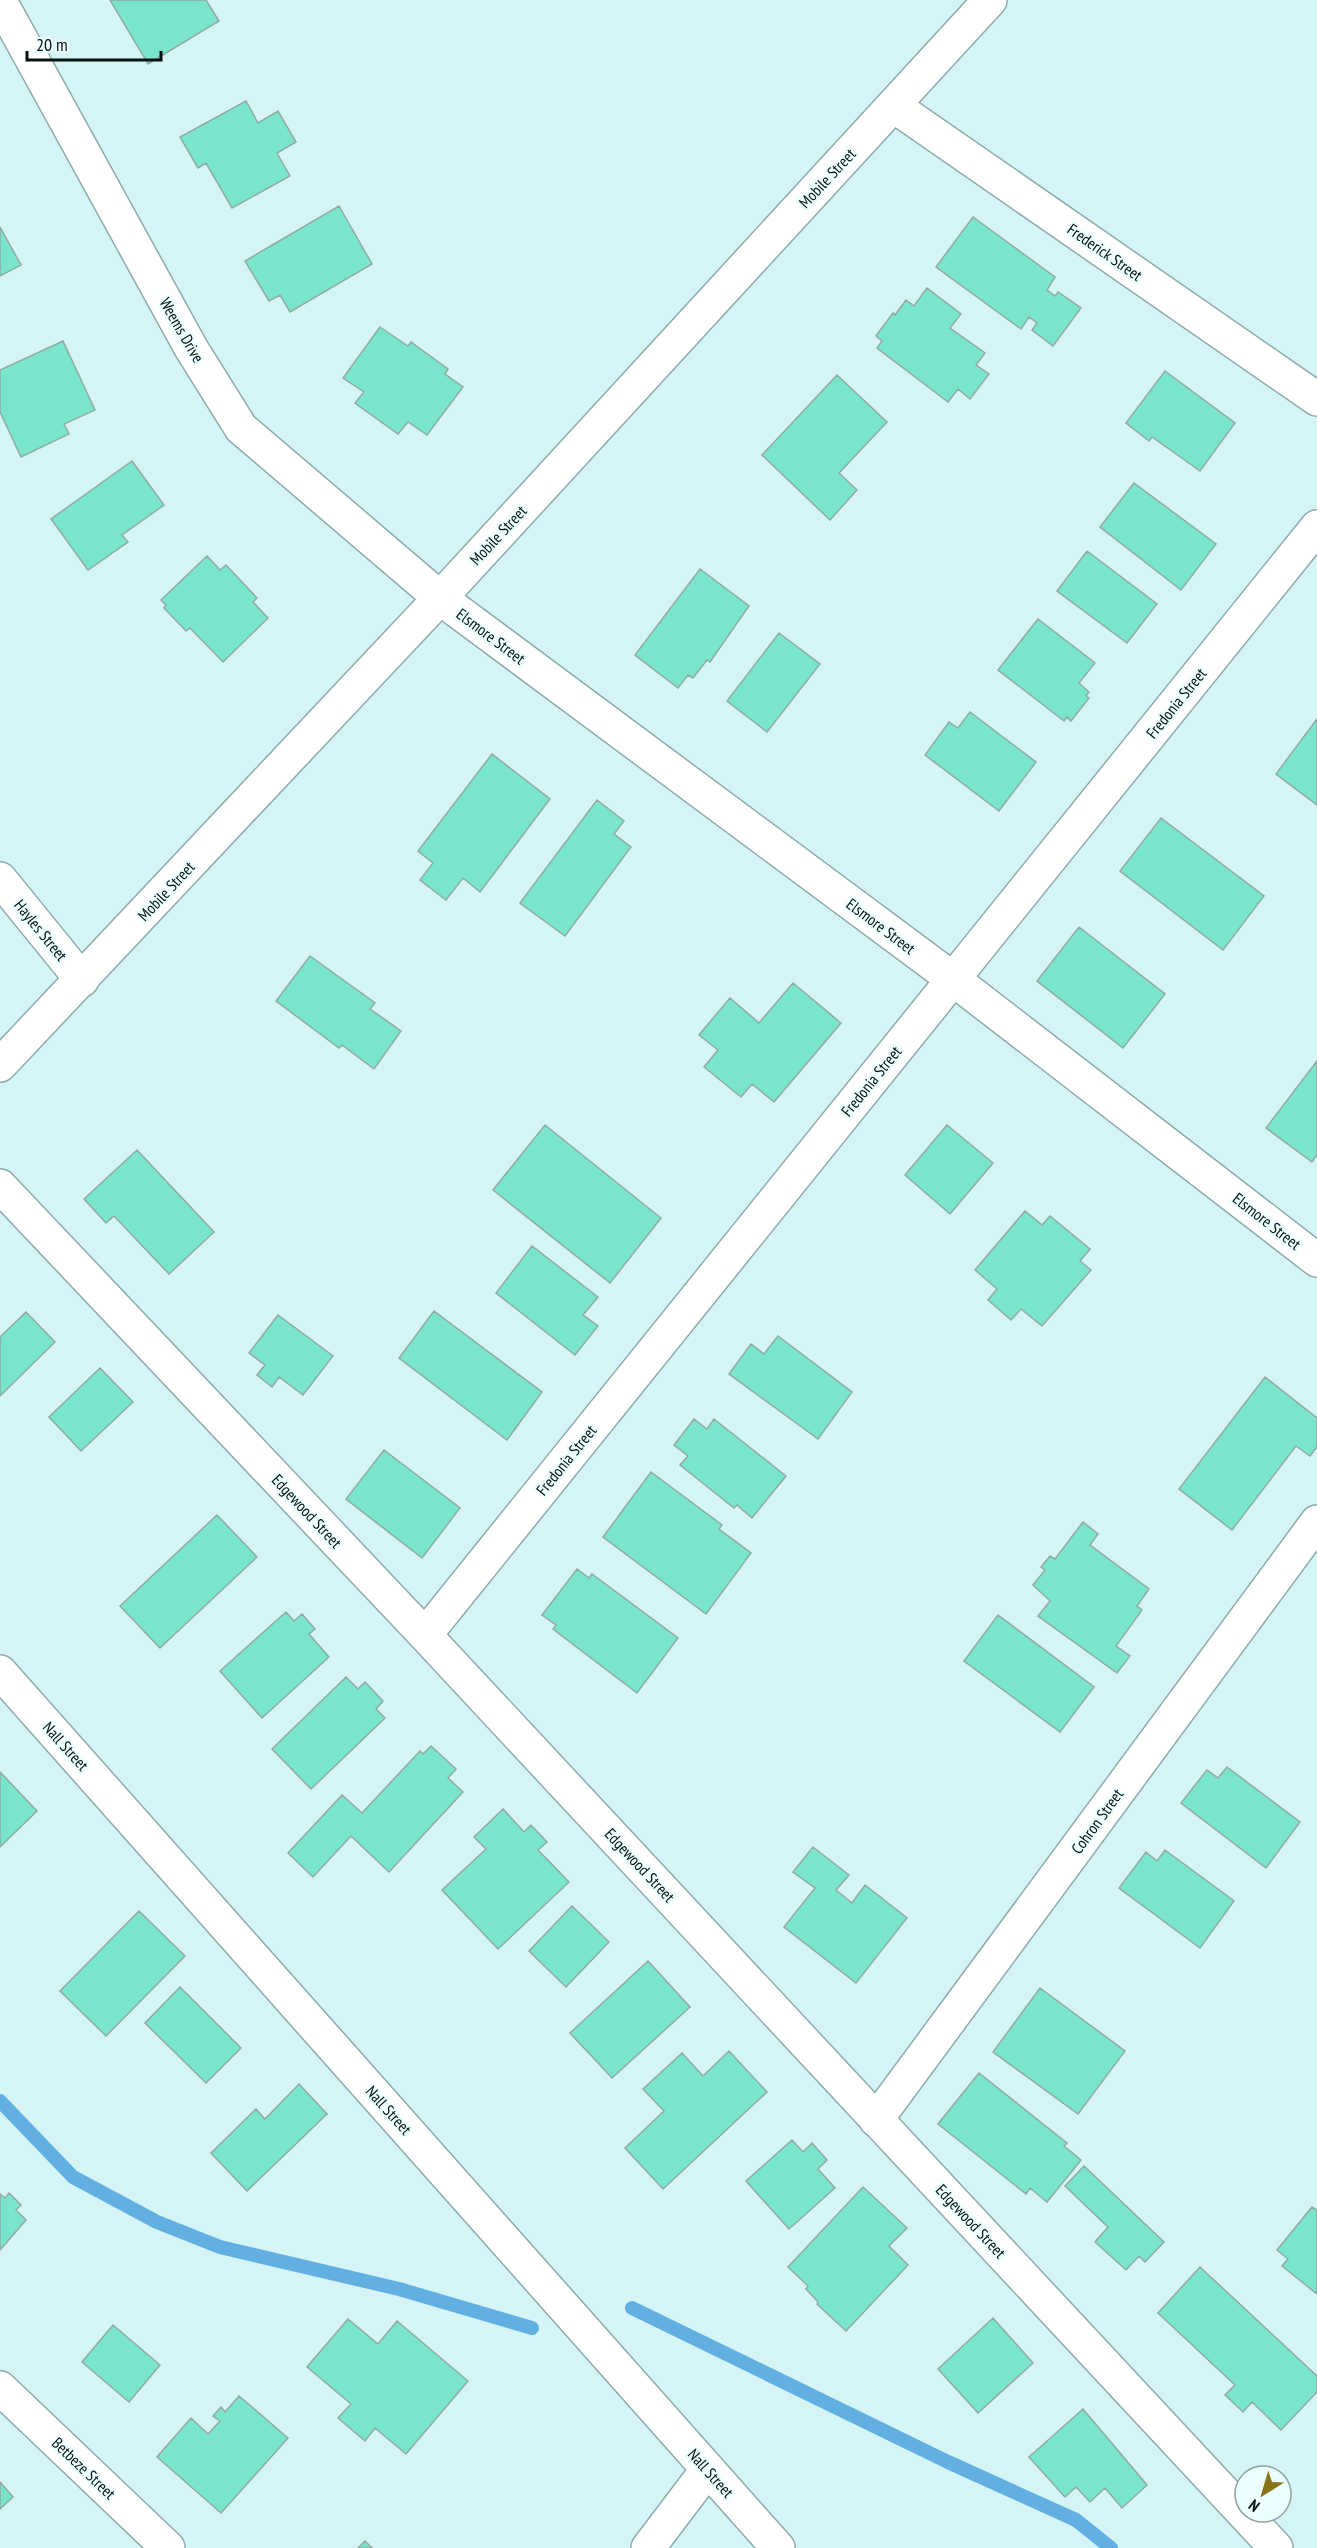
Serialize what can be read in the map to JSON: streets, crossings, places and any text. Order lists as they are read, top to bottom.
{
  "streets": {
    "street": [
      "Mobile Street",
      "Frederick Street",
      "Weems Drive",
      "Elsmore Street",
      "Fredonia Street",
      "Hayles Street",
      "Edgewood Street",
      "Nall Street",
      "Cohron Street",
      "Betbeze Street"
    ]
  },
  "crossings": [
    ["Mobile Street", "Frederick Street"],
    ["Mobile Street", "Weems Drive"],
    ["Mobile Street", "Elsmore Street"],
    ["Mobile Street", "Hayles Street"],
    ["Weems Drive", "Elsmore Street"],
    ["Elsmore Street", "Fredonia Street"],
    ["Fredonia Street", "Edgewood Street"],
    ["Edgewood Street", "Cohron Street"]
  ],
  "scale_bar": "20 m",
  "north": "bottom left"
}
